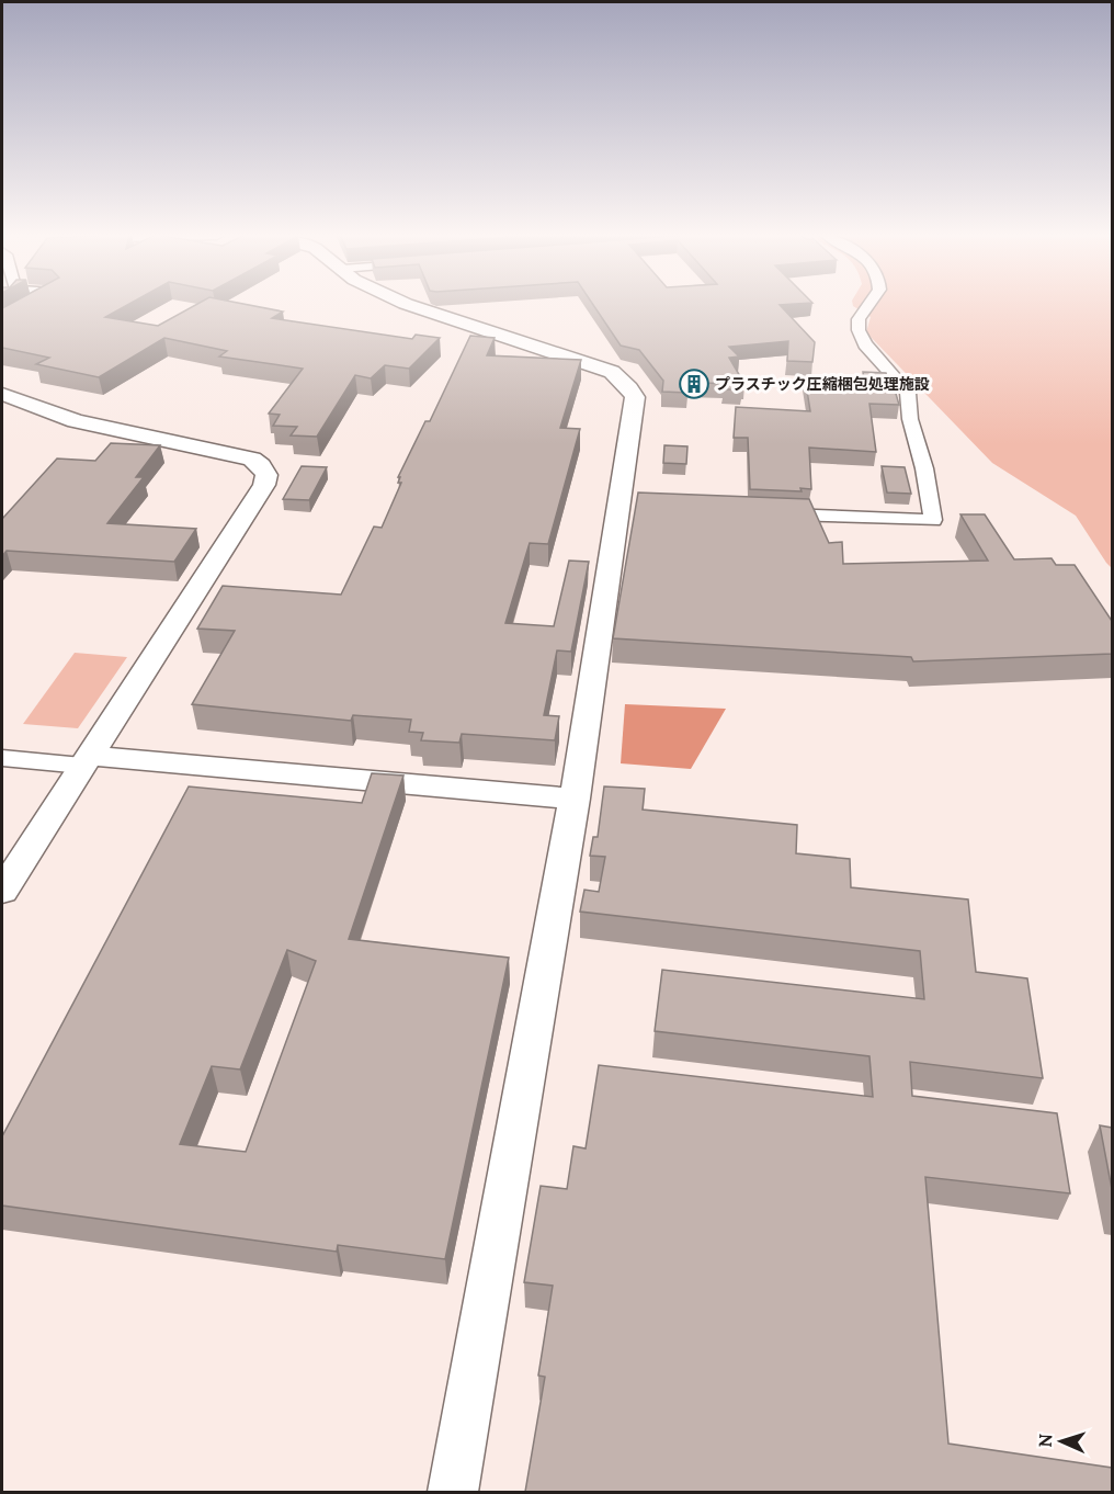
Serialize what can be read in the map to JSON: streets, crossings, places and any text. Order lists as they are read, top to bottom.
{
  "places": {
    "building": ["プラスチック圧縮梱包処理施設"]
  },
  "north": "left"
}
